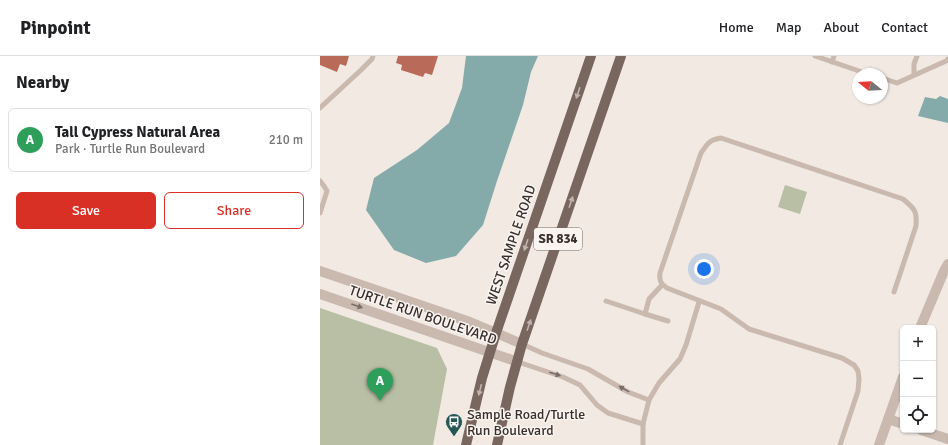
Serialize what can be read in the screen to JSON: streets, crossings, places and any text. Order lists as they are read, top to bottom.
{
  "streets": {
    "main road": ["SR 834", "WEST SAMPLE ROAD"],
    "street": ["TURTLE RUN BOULEVARD"]
  },
  "crossings": [
    ["SR 834", "TURTLE RUN BOULEVARD"],
    ["WEST SAMPLE ROAD", "TURTLE RUN BOULEVARD"]
  ],
  "places": {
    "bus stop": ["Sample Road/Turtle Run Boulevard"]
  },
  "north": "left",
  "page": {
    "header": "Pinpoint",
    "nav": [
      "Home",
      "Map",
      "About",
      "Contact"
    ],
    "heading": "Nearby",
    "list": [
      {
        "mark": "A",
        "name": "Tall Cypress Natural Area",
        "note": "Park · Turtle Run Boulevard",
        "value": "210 m"
      }
    ],
    "buttons": ["Save", "Share"],
    "map_buttons": ["+", "−"],
    "pins": "A"
  }
}
